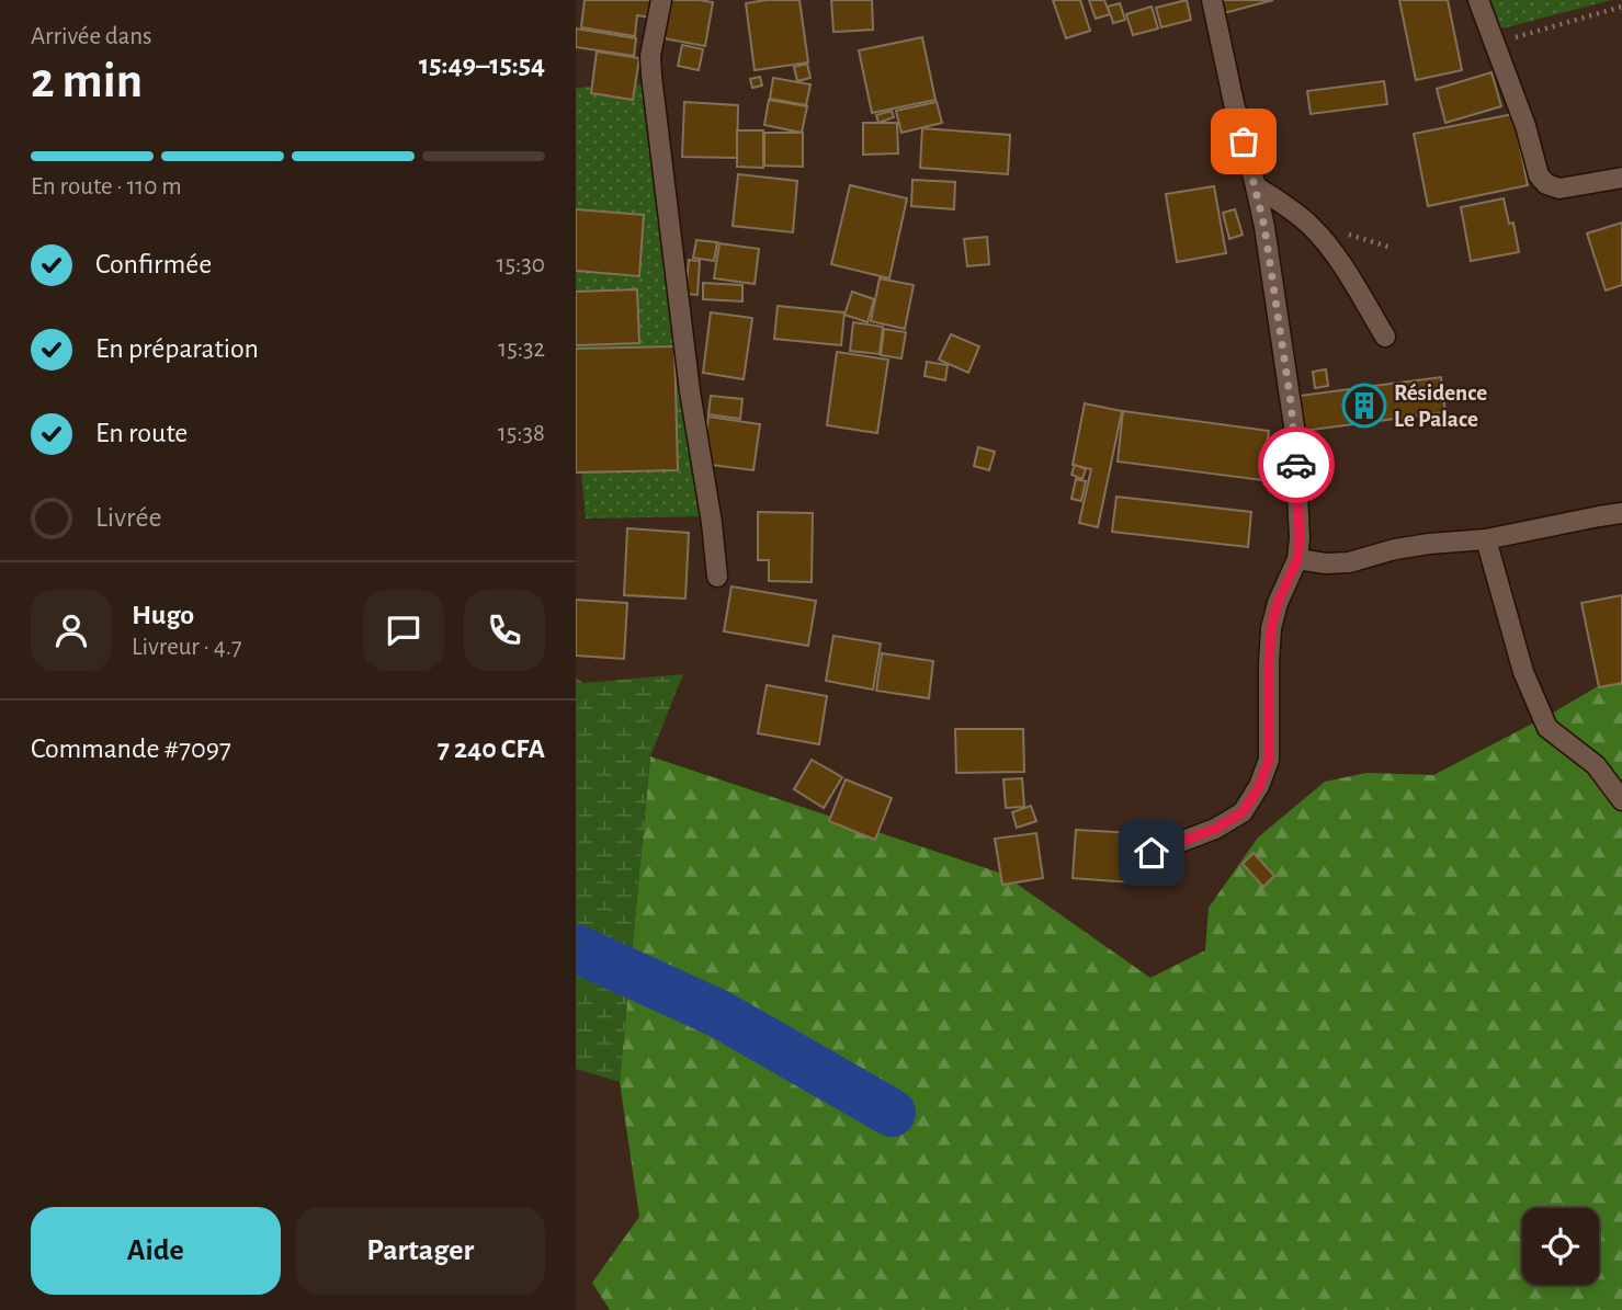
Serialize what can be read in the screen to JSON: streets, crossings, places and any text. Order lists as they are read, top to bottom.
{
  "places": {
    "building": ["Résidence Le Palace"]
  },
  "page": {
    "heading": ["2 min", "Arrivée dans", "15:49–15:54"],
    "panel": [
      "Hugo",
      "Livreur · 4.7",
      "Commande #7097",
      "7 240 CFA"
    ],
    "bar": "En route · 110 m",
    "list": [
      ["Confirmée", "15:30"],
      ["En préparation", "15:32"],
      ["En route", "15:38"],
      "Livrée"
    ],
    "buttons": ["Aide", "Partager"]
  }
}
